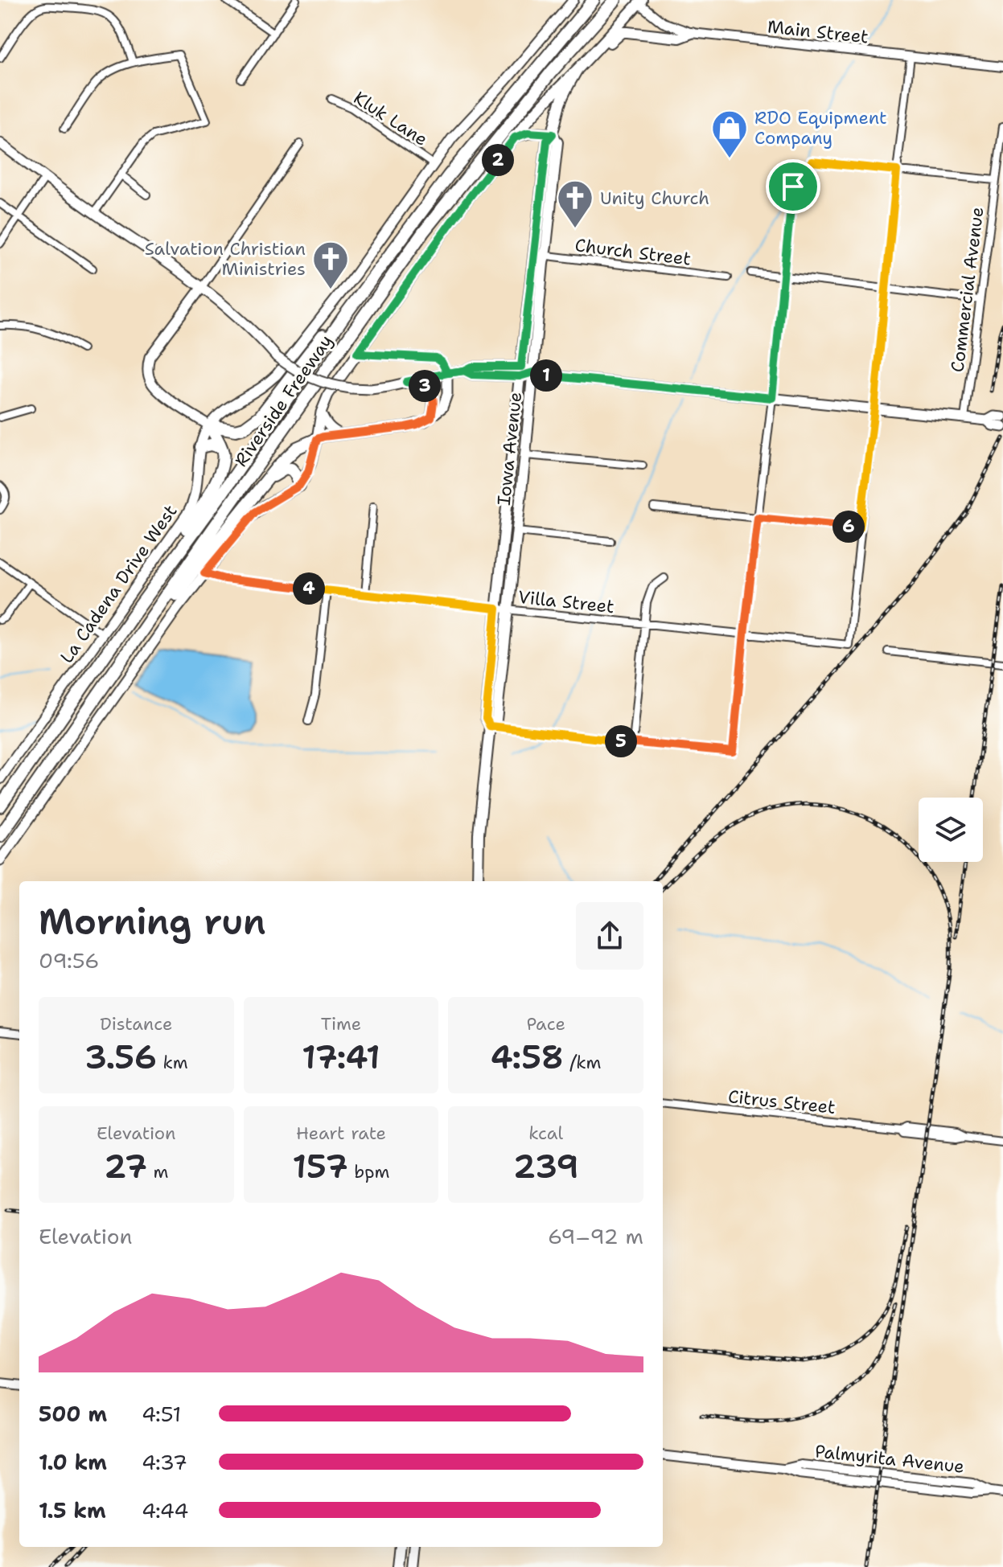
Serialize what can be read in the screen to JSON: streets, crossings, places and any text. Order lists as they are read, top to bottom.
{
  "streets": {
    "highway": ["Riverside Freeway"],
    "main road": ["Iowa Avenue", "La Cadena Drive West"],
    "street": [
      "Main Street",
      "Kluk Lane",
      "Church Street",
      "Commercial Avenue",
      "Villa Street",
      "Citrus Street",
      "Palmyrita Avenue"
    ]
  },
  "crossings": [
    ["Kluk Lane", "La Cadena Drive West"],
    ["Church Street", "Iowa Avenue"],
    ["Iowa Avenue", "Villa Street"]
  ],
  "places": {
    "shop": ["RDO Equipment Company"],
    "church": ["Unity Church", "Salvation Christian Ministries"]
  },
  "page": {
    "pins": [
      "2",
      "1",
      "3",
      "6",
      "4",
      "5"
    ],
    "heading": ["Morning run", "09:56"],
    "stats": [
      ["Distance", "3.56 km"],
      ["Time", "17:41"],
      ["Pace", "4:58 /km"],
      ["Elevation", "27 m"],
      ["Heart rate", "157 bpm"],
      ["kcal", "239"]
    ],
    "chart": ["Elevation", "69–92 m"],
    "list": [
      {
        "name": "500 m",
        "note": "4:51"
      },
      {
        "name": "1.0 km",
        "note": "4:37"
      },
      {
        "name": "1.5 km",
        "note": "4:44"
      }
    ]
  }
}
